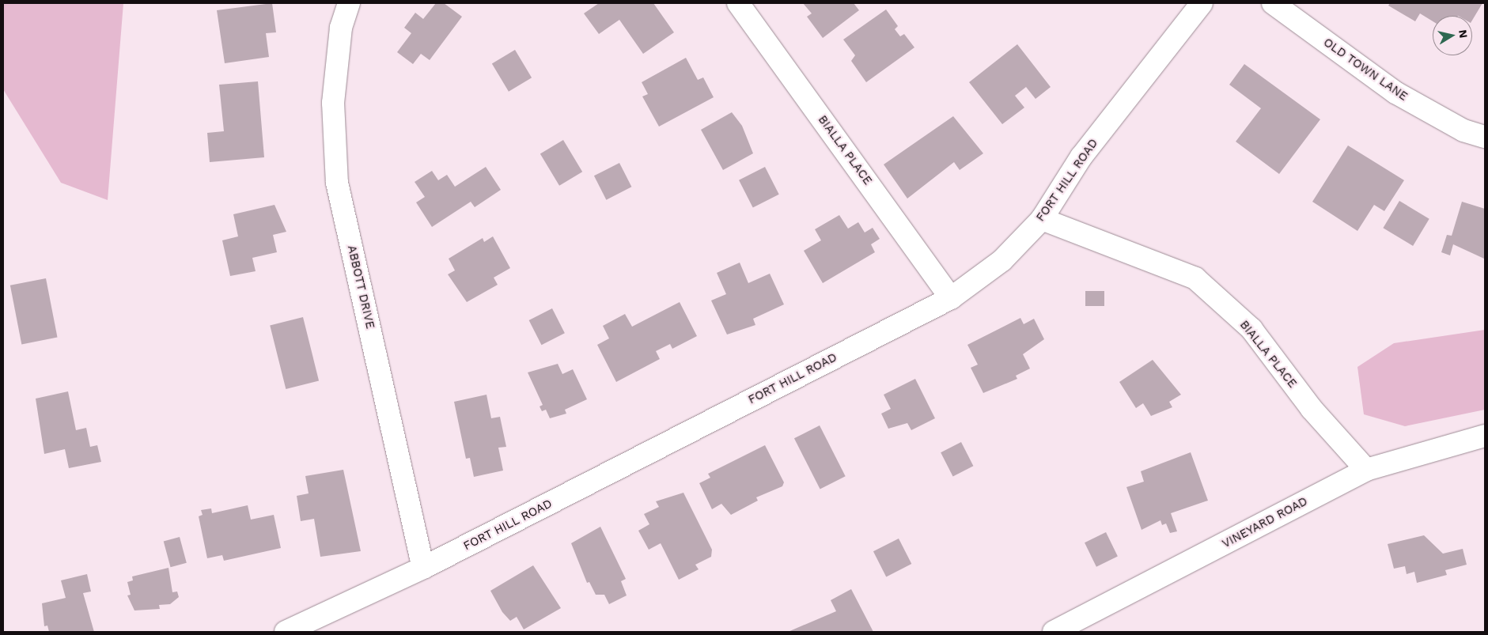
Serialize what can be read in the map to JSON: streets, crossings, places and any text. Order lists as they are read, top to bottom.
{
  "streets": {
    "street": [
      "OLD TOWN LANE",
      "BIALLA PLACE",
      "FORT HILL ROAD",
      "ABBOTT DRIVE",
      "VINEYARD ROAD"
    ]
  },
  "crossings": [
    ["BIALLA PLACE", "FORT HILL ROAD"],
    ["BIALLA PLACE", "VINEYARD ROAD"],
    ["FORT HILL ROAD", "ABBOTT DRIVE"]
  ],
  "north": "right"
}
